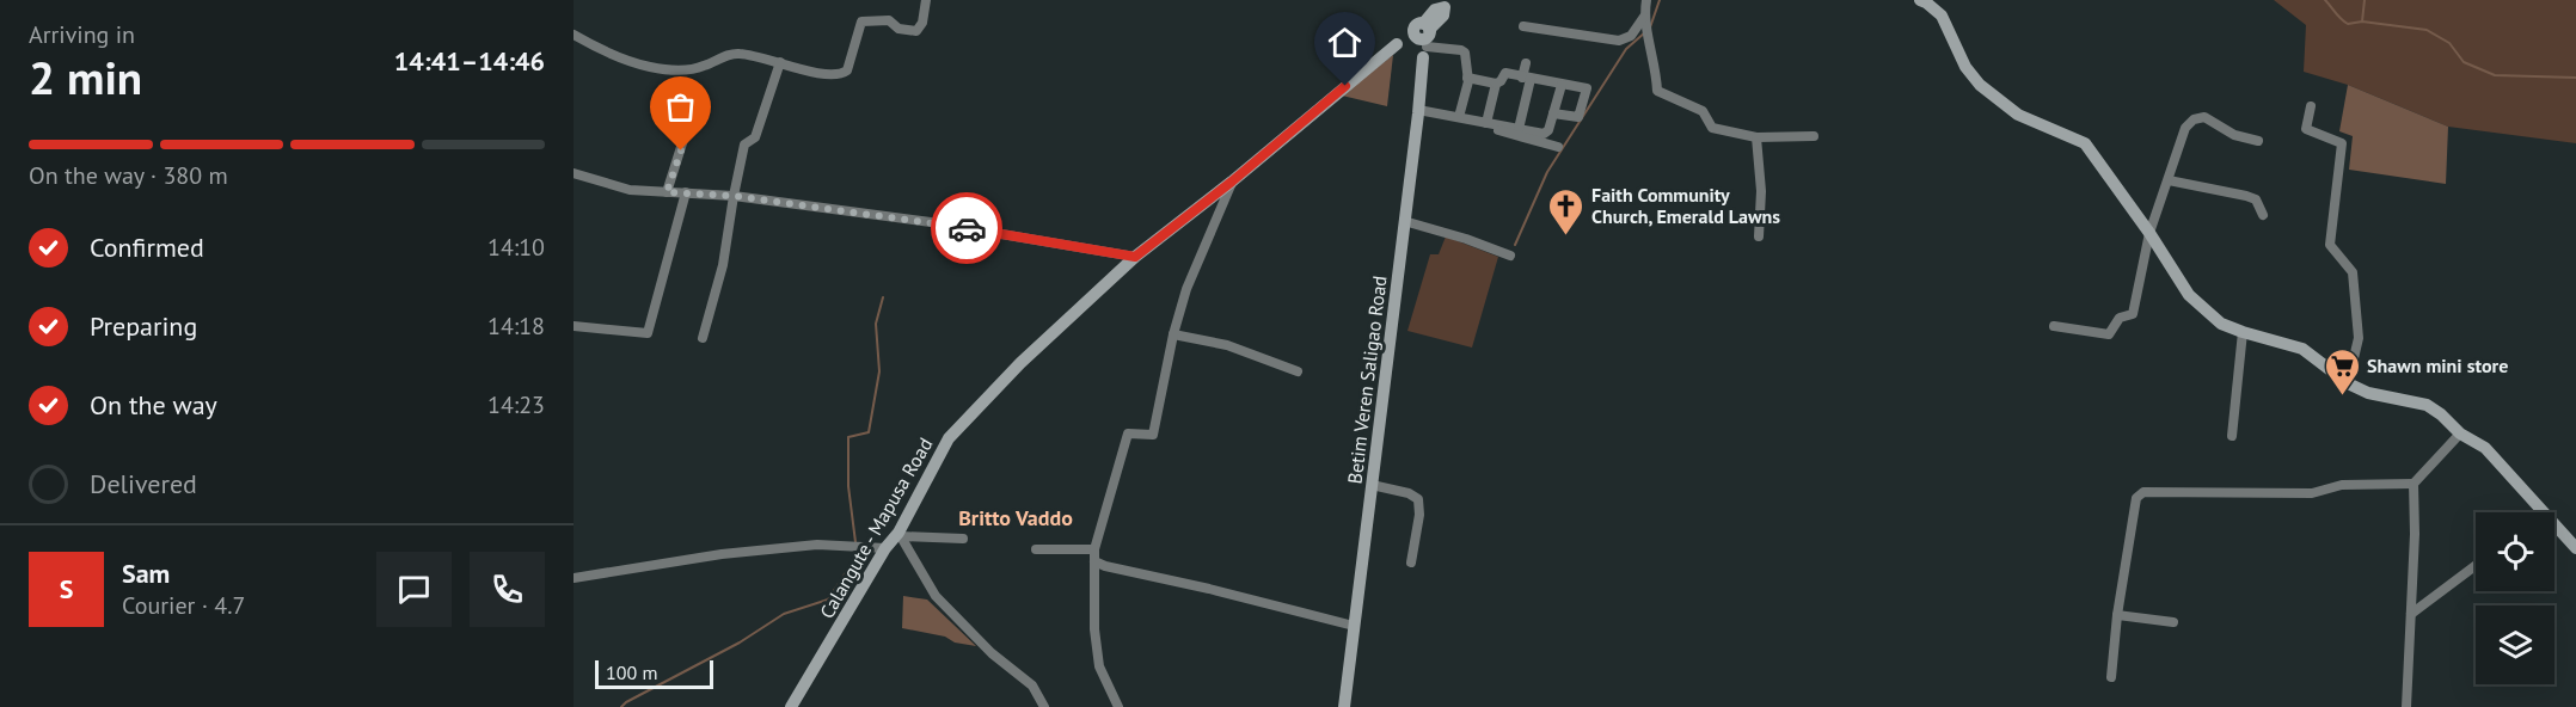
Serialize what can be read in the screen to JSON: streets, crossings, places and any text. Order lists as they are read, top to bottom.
{
  "streets": {
    "main road": ["Betim Veren Saligao Road", "Calangute - Mapusa Road"]
  },
  "crossings": [
    ["Betim Veren Saligao Road", "Calangute - Mapusa Road"]
  ],
  "districts": ["Britto Vaddo"],
  "places": {
    "church": ["Faith Community Church, Emerald Lawns"],
    "supermarket": ["Shawn mini store"]
  },
  "scale_bar": "100 m",
  "page": {
    "heading": ["2 min", "Arriving in", "14:41–14:46"],
    "panel": ["Sam", "Courier · 4.7"],
    "bar": "On the way · 380 m",
    "list": [
      ["Confirmed", "14:10"],
      ["Preparing", "14:18"],
      ["On the way", "14:23"],
      "Delivered"
    ],
    "round": "S",
    "scale": "100 m"
  }
}
